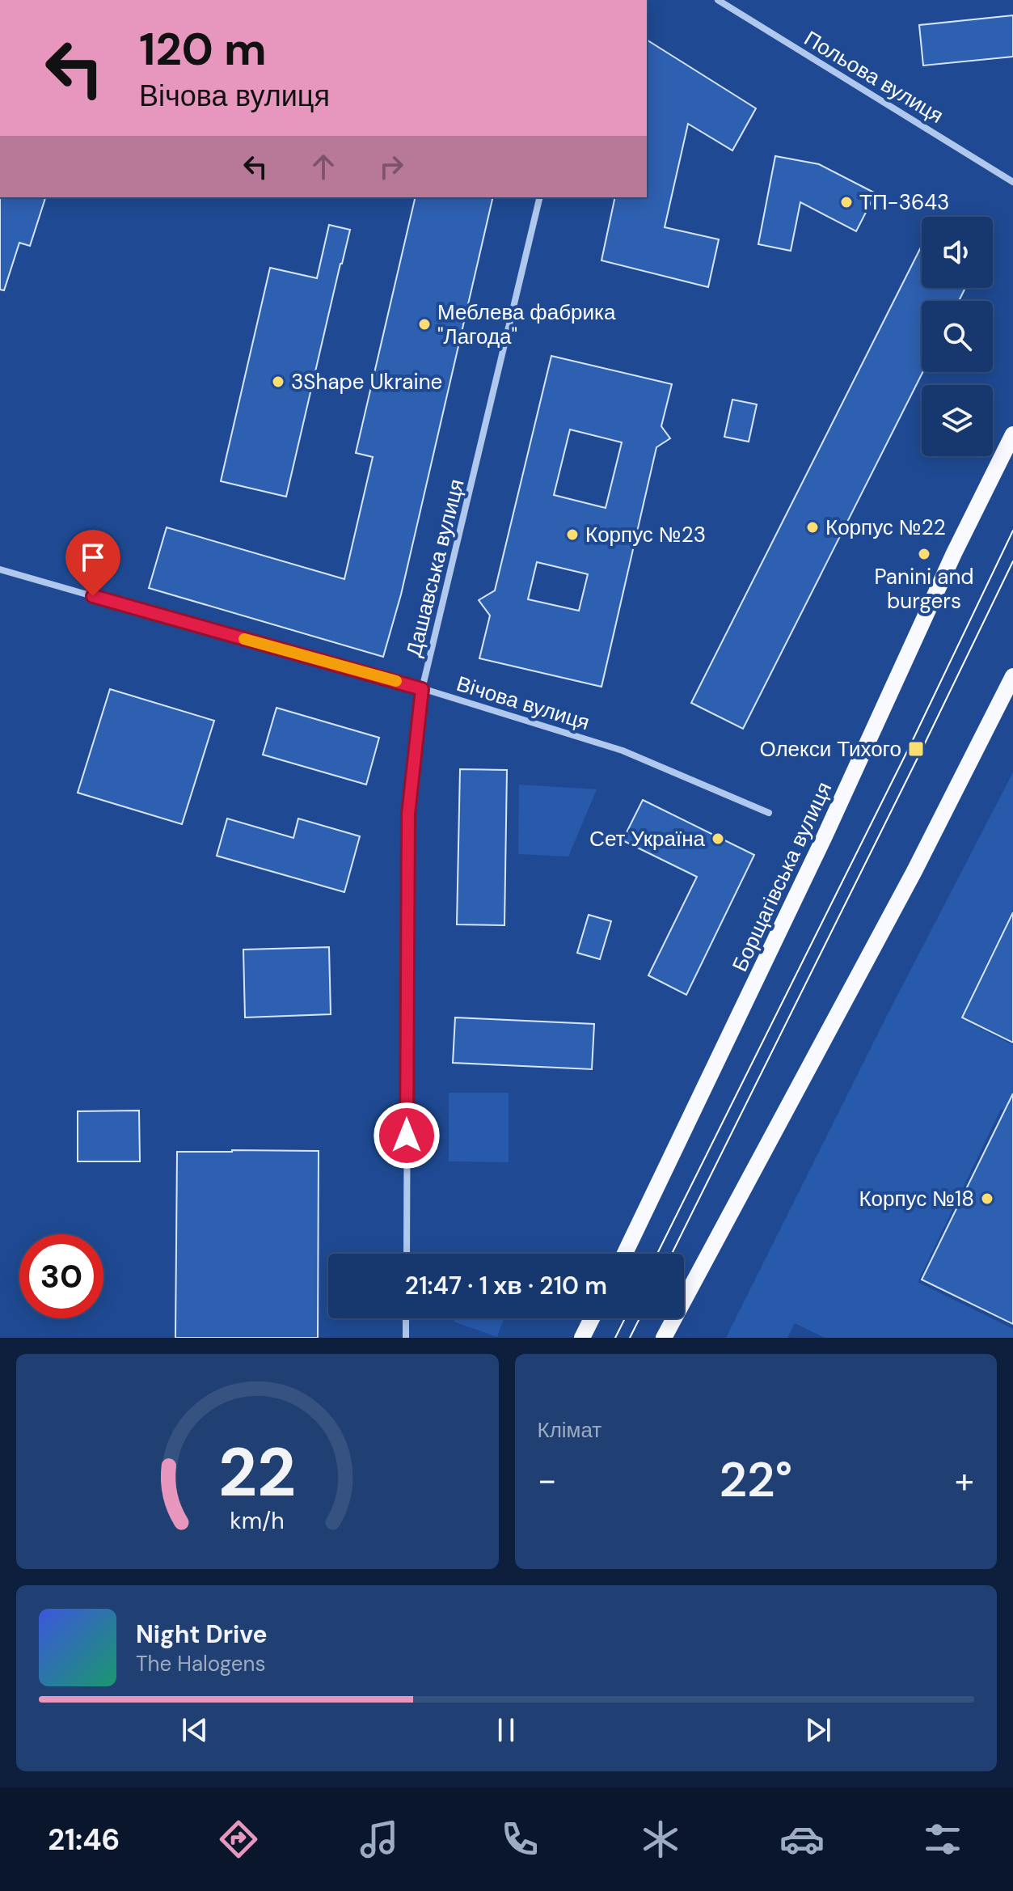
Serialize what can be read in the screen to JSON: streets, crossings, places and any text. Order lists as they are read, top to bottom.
{
  "streets": {
    "main road": ["Борщагівська вулиця"],
    "street": ["Польова вулиця", "Дашавська вулиця", "Вічова вулиця"]
  },
  "crossings": [
    ["Дашавська вулиця", "Вічова вулиця"]
  ],
  "places": {
    "other": [
      "ТП-3643",
      "Меблева фабрика \"Лагода\"",
      "3Shape Ukraine",
      "Корпус №22",
      "Корпус №23",
      "Panini and burgers",
      "Сет Україна",
      "Корпус №18"
    ],
    "transit": ["Олекси Тихого"]
  },
  "page": {
    "turn": ["120 m", "Вічова вулиця"],
    "limit": "30",
    "trip": "21:47 · 1 хв · 210 m",
    "tile": "Клімат",
    "heat": ["−", "22°", "+"],
    "song": ["Night Drive", "The Halogens"],
    "tabs": "21:46",
    "gauge": ["22", "km/h"]
  }
}
